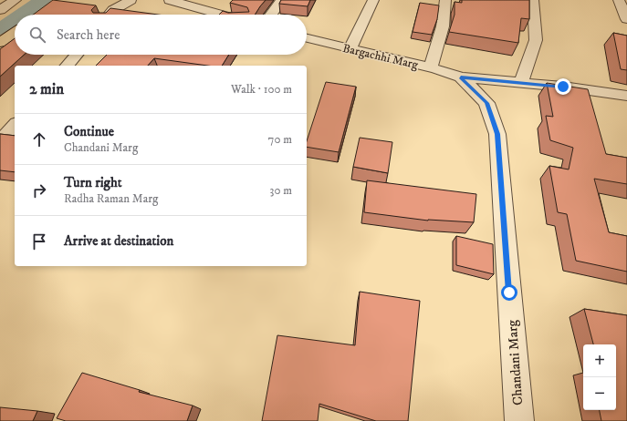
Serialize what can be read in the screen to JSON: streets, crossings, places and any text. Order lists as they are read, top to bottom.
{
  "streets": {
    "street": ["Bargachhi Marg", "Chandani Marg"]
  },
  "crossings": [
    ["Bargachhi Marg", "Chandani Marg"]
  ],
  "page": {
    "search": "Search here",
    "heading": ["2 min", "Walk · 100 m"],
    "list": [
      ["Continue", "Chandani Marg", "70 m"],
      ["Turn right", "Radha Raman Marg", "30 m"],
      "Arrive at destination"
    ],
    "map_buttons": ["+", "−"]
  }
}
